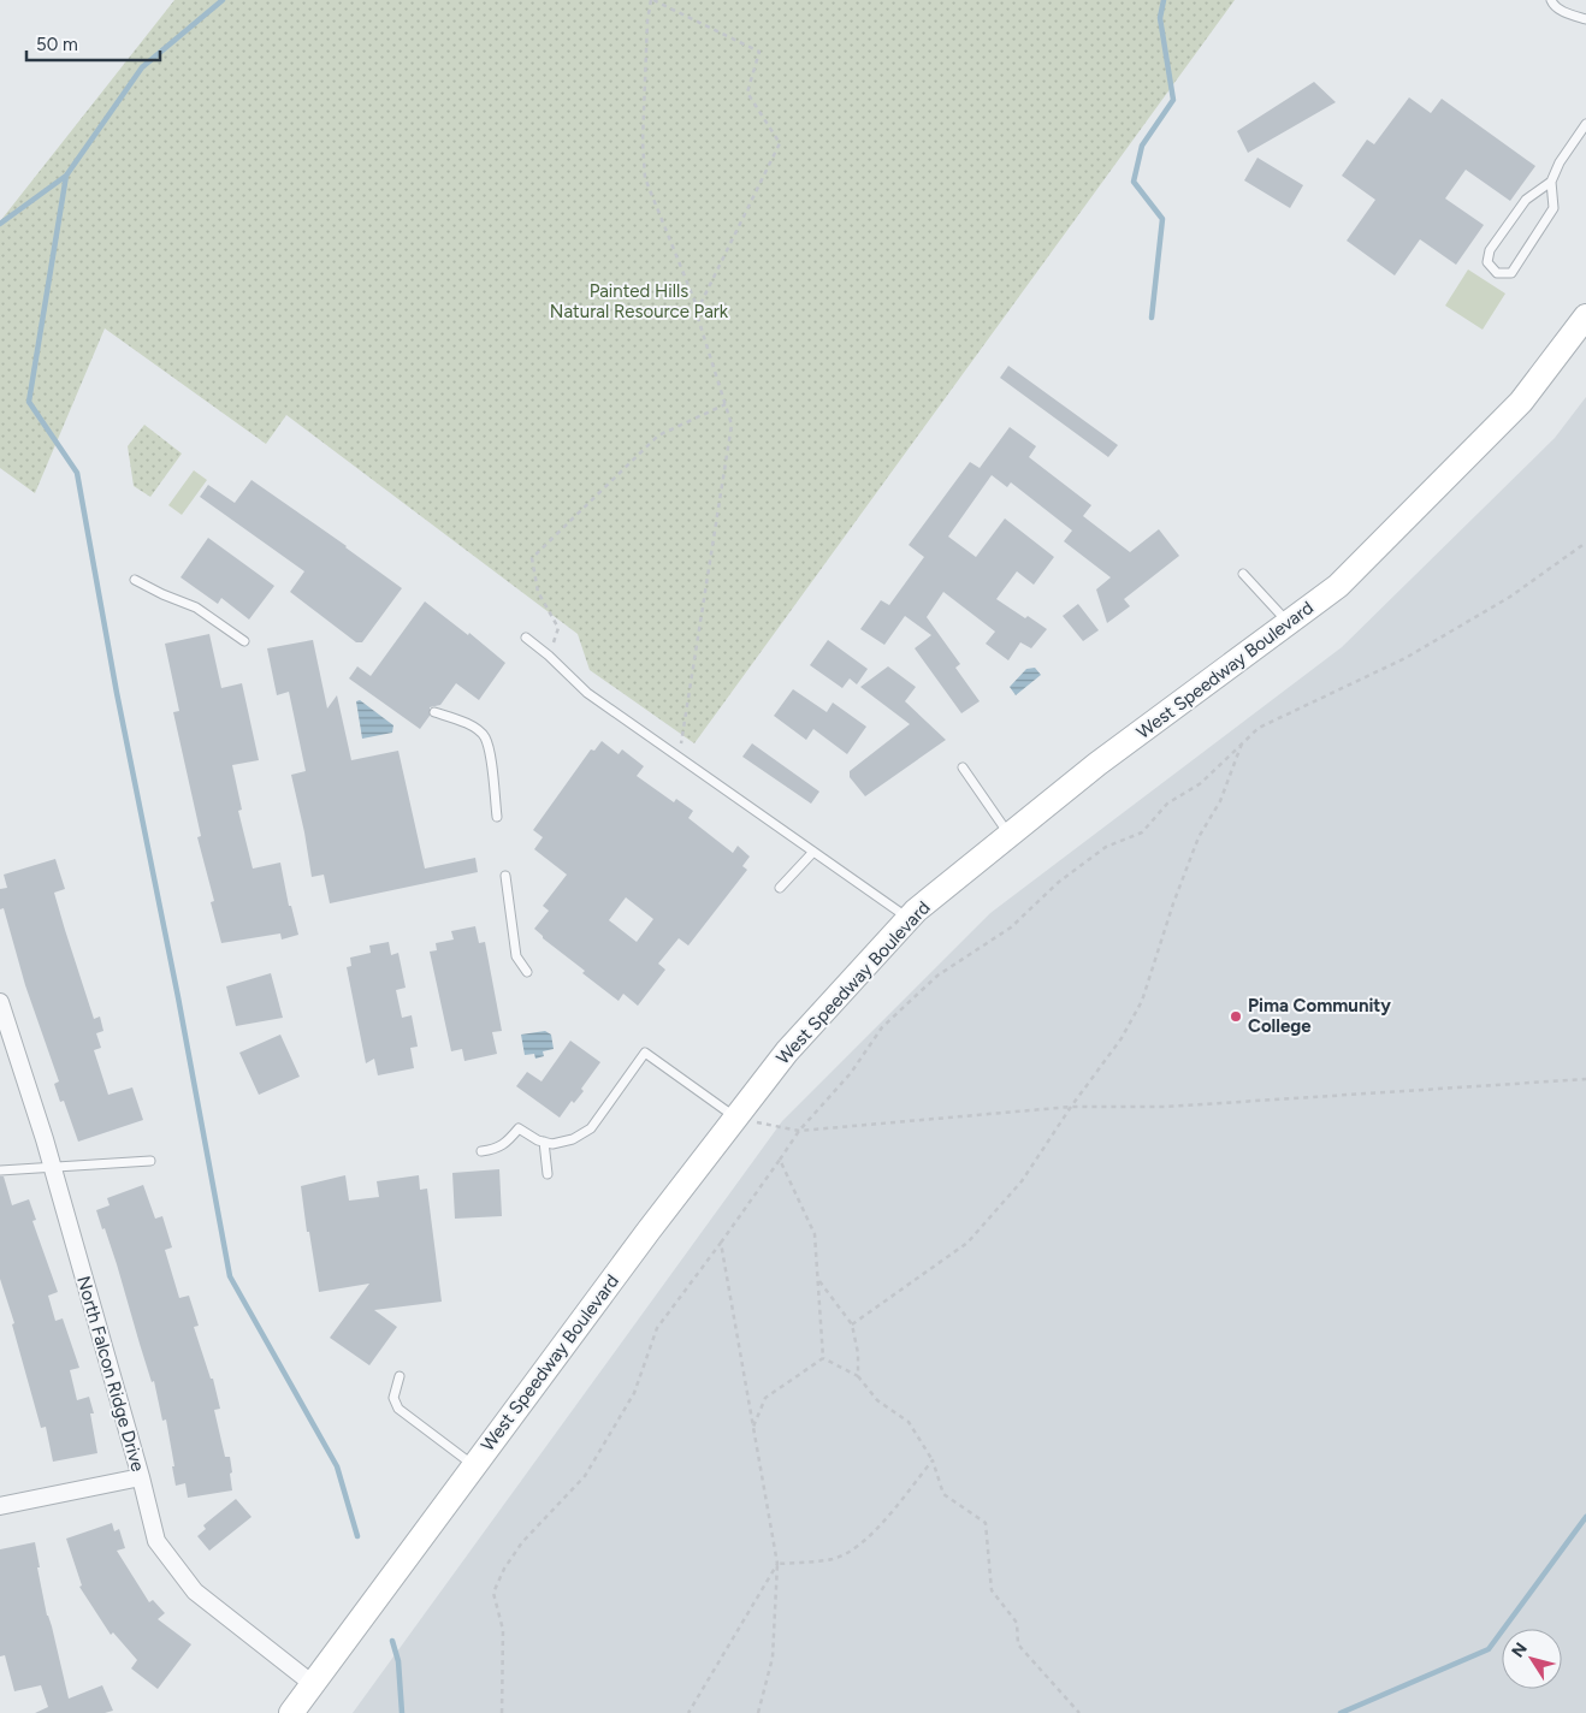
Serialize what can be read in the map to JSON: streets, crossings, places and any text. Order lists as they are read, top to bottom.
{
  "streets": {
    "main road": ["West Speedway Boulevard"],
    "street": ["North Falcon Ridge Drive"]
  },
  "crossings": [
    ["West Speedway Boulevard", "North Falcon Ridge Drive"]
  ],
  "parks": ["Painted Hills Natural Resource Park"],
  "places": ["Pima Community College"],
  "scale_bar": "50 m",
  "north": "top left"
}
